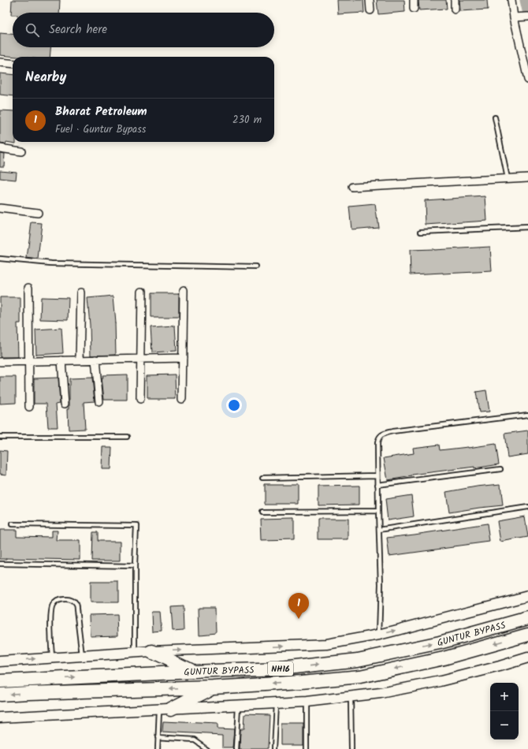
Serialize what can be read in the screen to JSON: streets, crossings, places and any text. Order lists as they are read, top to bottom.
{
  "streets": {
    "highway": ["GUNTUR BYPASS", "NH16"]
  },
  "page": {
    "search": "Search here",
    "heading": "Nearby",
    "list": [
      {
        "mark": "1",
        "name": "Bharat Petroleum",
        "note": "Fuel · Guntur Bypass",
        "value": "230 m"
      }
    ],
    "pins": "1",
    "map_buttons": ["+", "−"]
  }
}
